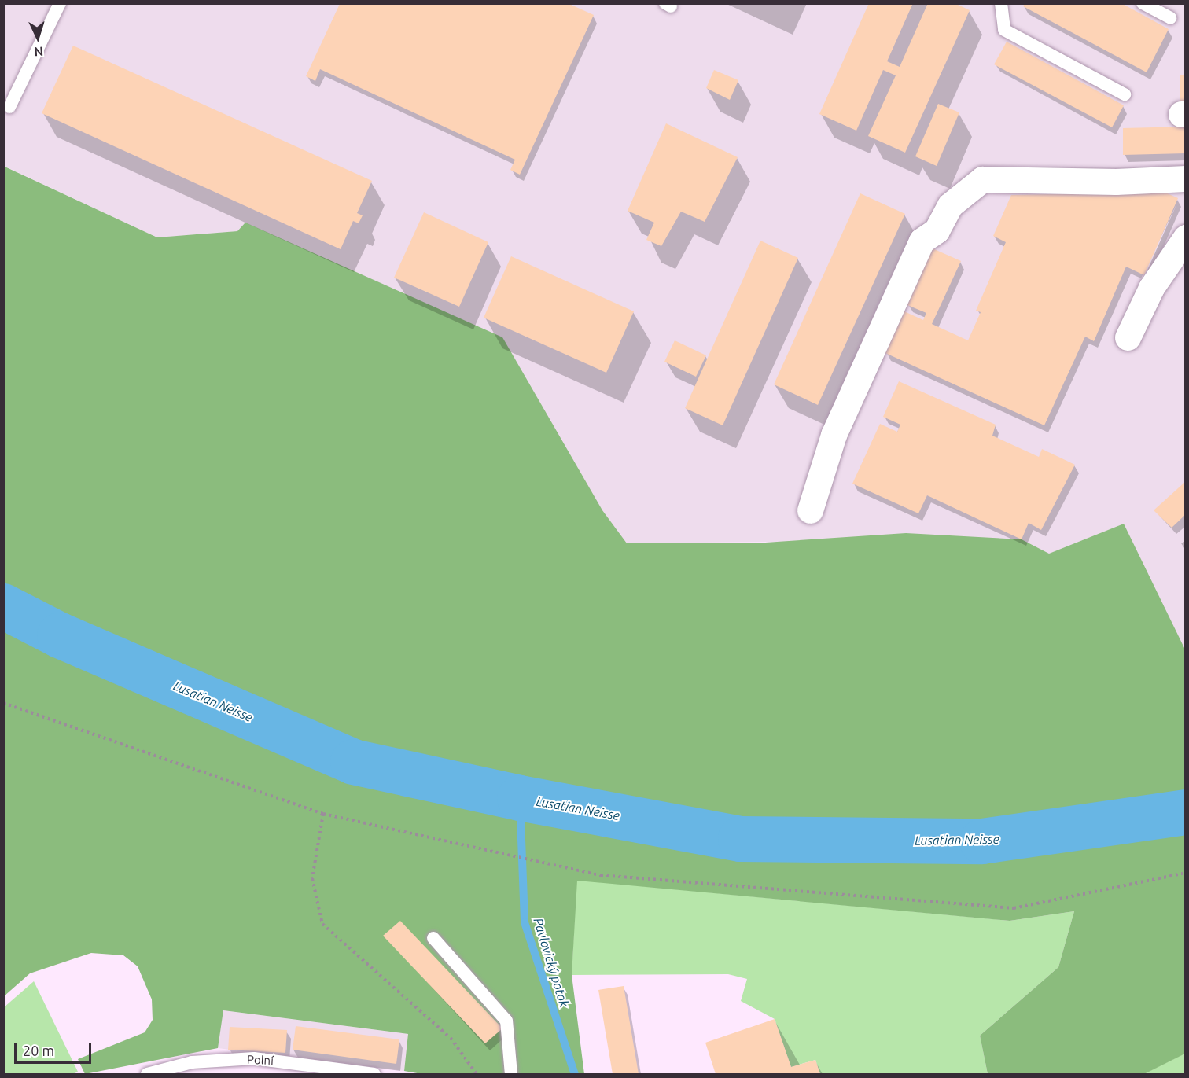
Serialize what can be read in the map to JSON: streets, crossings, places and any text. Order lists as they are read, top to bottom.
{
  "streets": {
    "lane": ["Polní"]
  },
  "water": ["Lusatian Neisse", "Pavlovický potok"],
  "scale_bar": "20 m",
  "north": "bottom"
}
